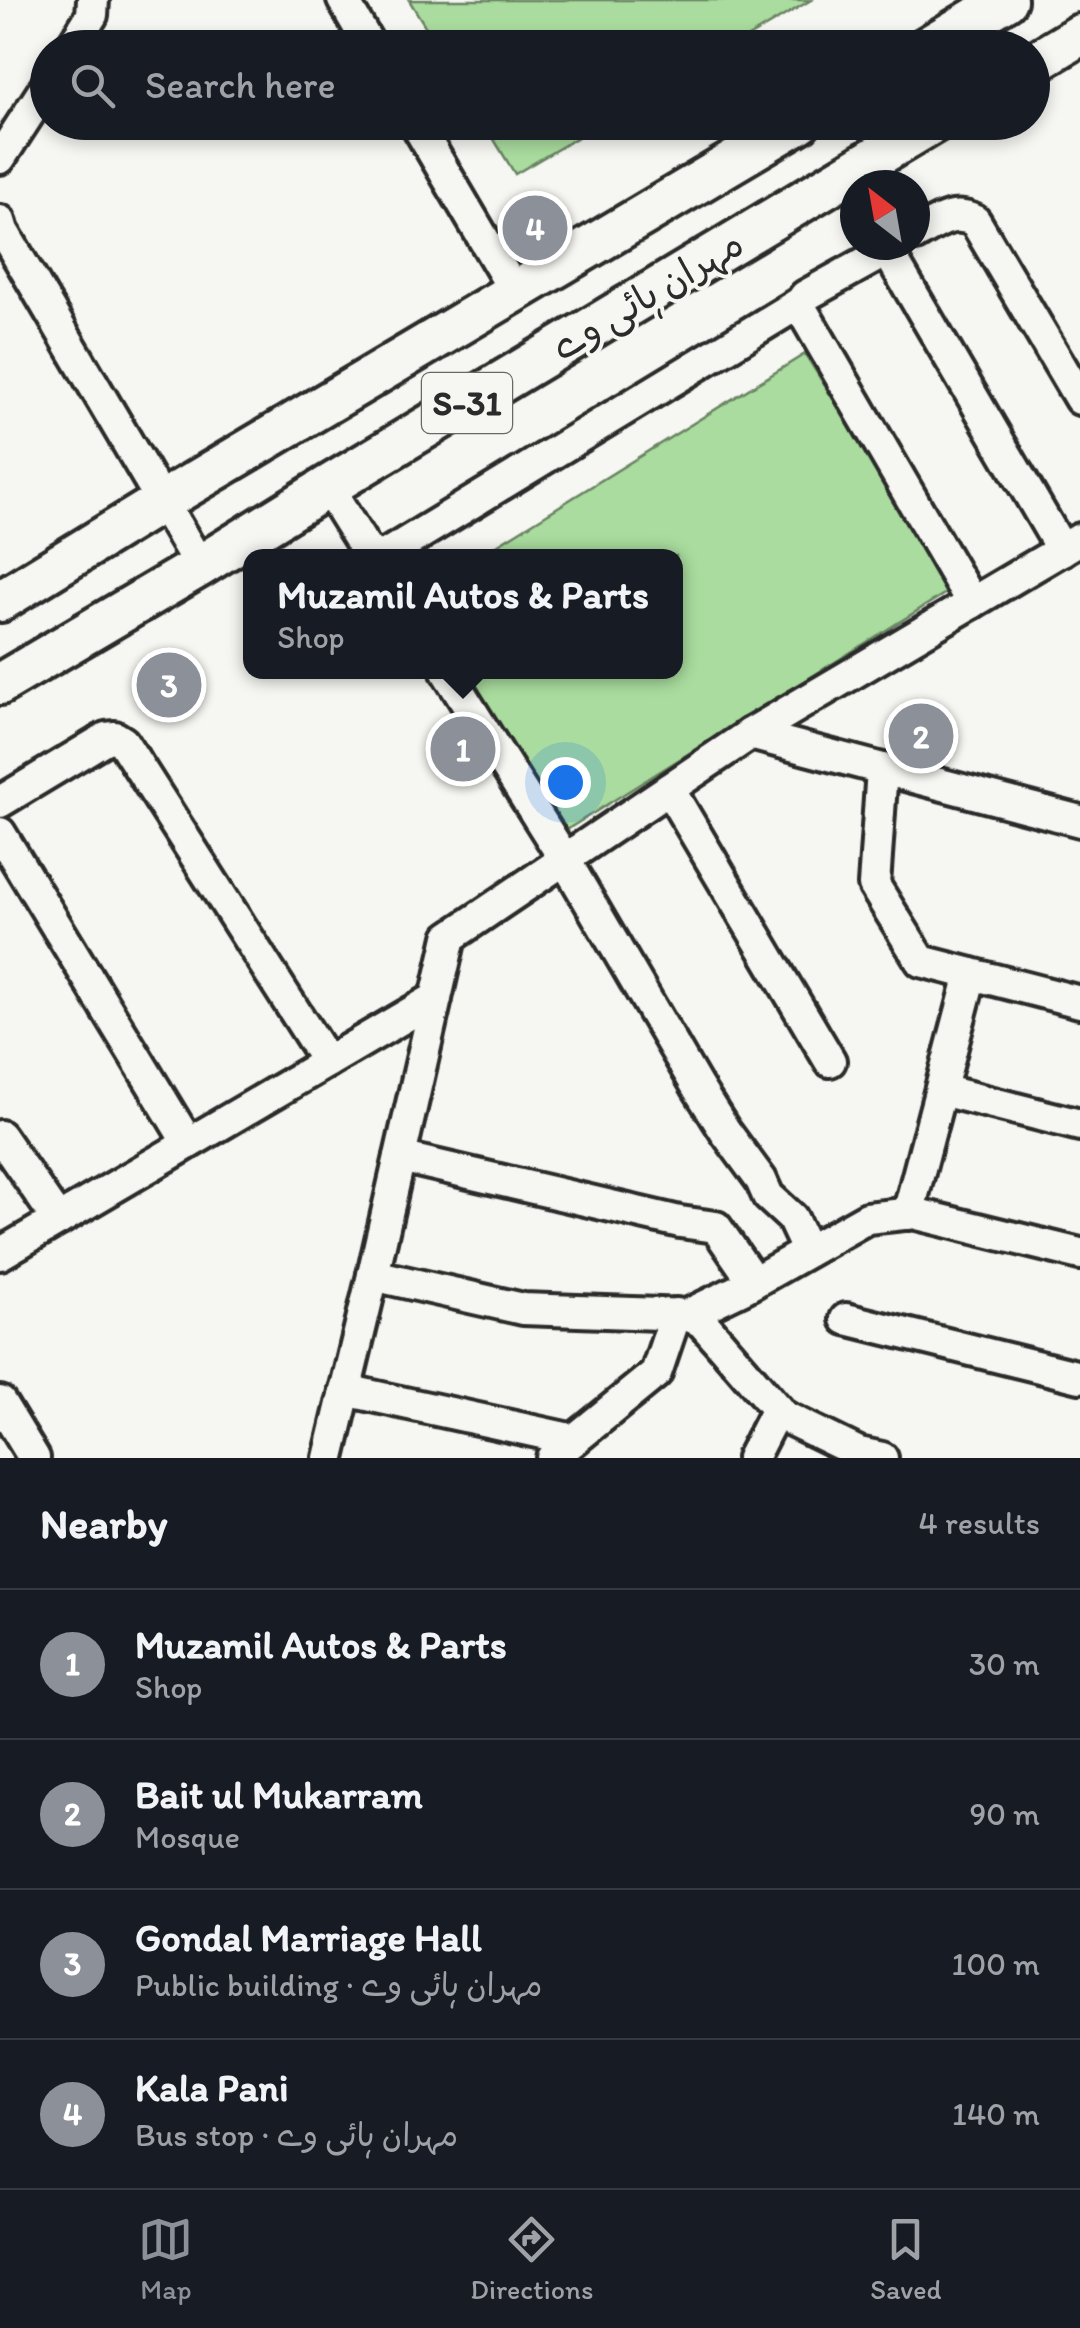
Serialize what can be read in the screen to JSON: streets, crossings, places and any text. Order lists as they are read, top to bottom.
{
  "streets": {
    "main road": ["مہران ہائی وے", "S-31"]
  },
  "north": "top left",
  "page": {
    "search": "Search here",
    "pins": [
      "4",
      "3",
      "2",
      "1"
    ],
    "popup": ["Muzamil Autos & Parts", "Shop"],
    "heading": ["Nearby", "4 results"],
    "list": [
      {
        "mark": "1",
        "name": "Muzamil Autos & Parts",
        "note": "Shop",
        "value": "30 m"
      },
      {
        "mark": "2",
        "name": "Bait ul Mukarram",
        "note": "Mosque",
        "value": "90 m"
      },
      {
        "mark": "3",
        "name": "Gondal Marriage Hall",
        "note": "Public building · مہران ہائی وے",
        "value": "100 m"
      },
      {
        "mark": "4",
        "name": "Kala Pani",
        "note": "Bus stop · مہران ہائی وے",
        "value": "140 m"
      }
    ],
    "nav": ["Map", "Directions", "Saved"]
  }
}
